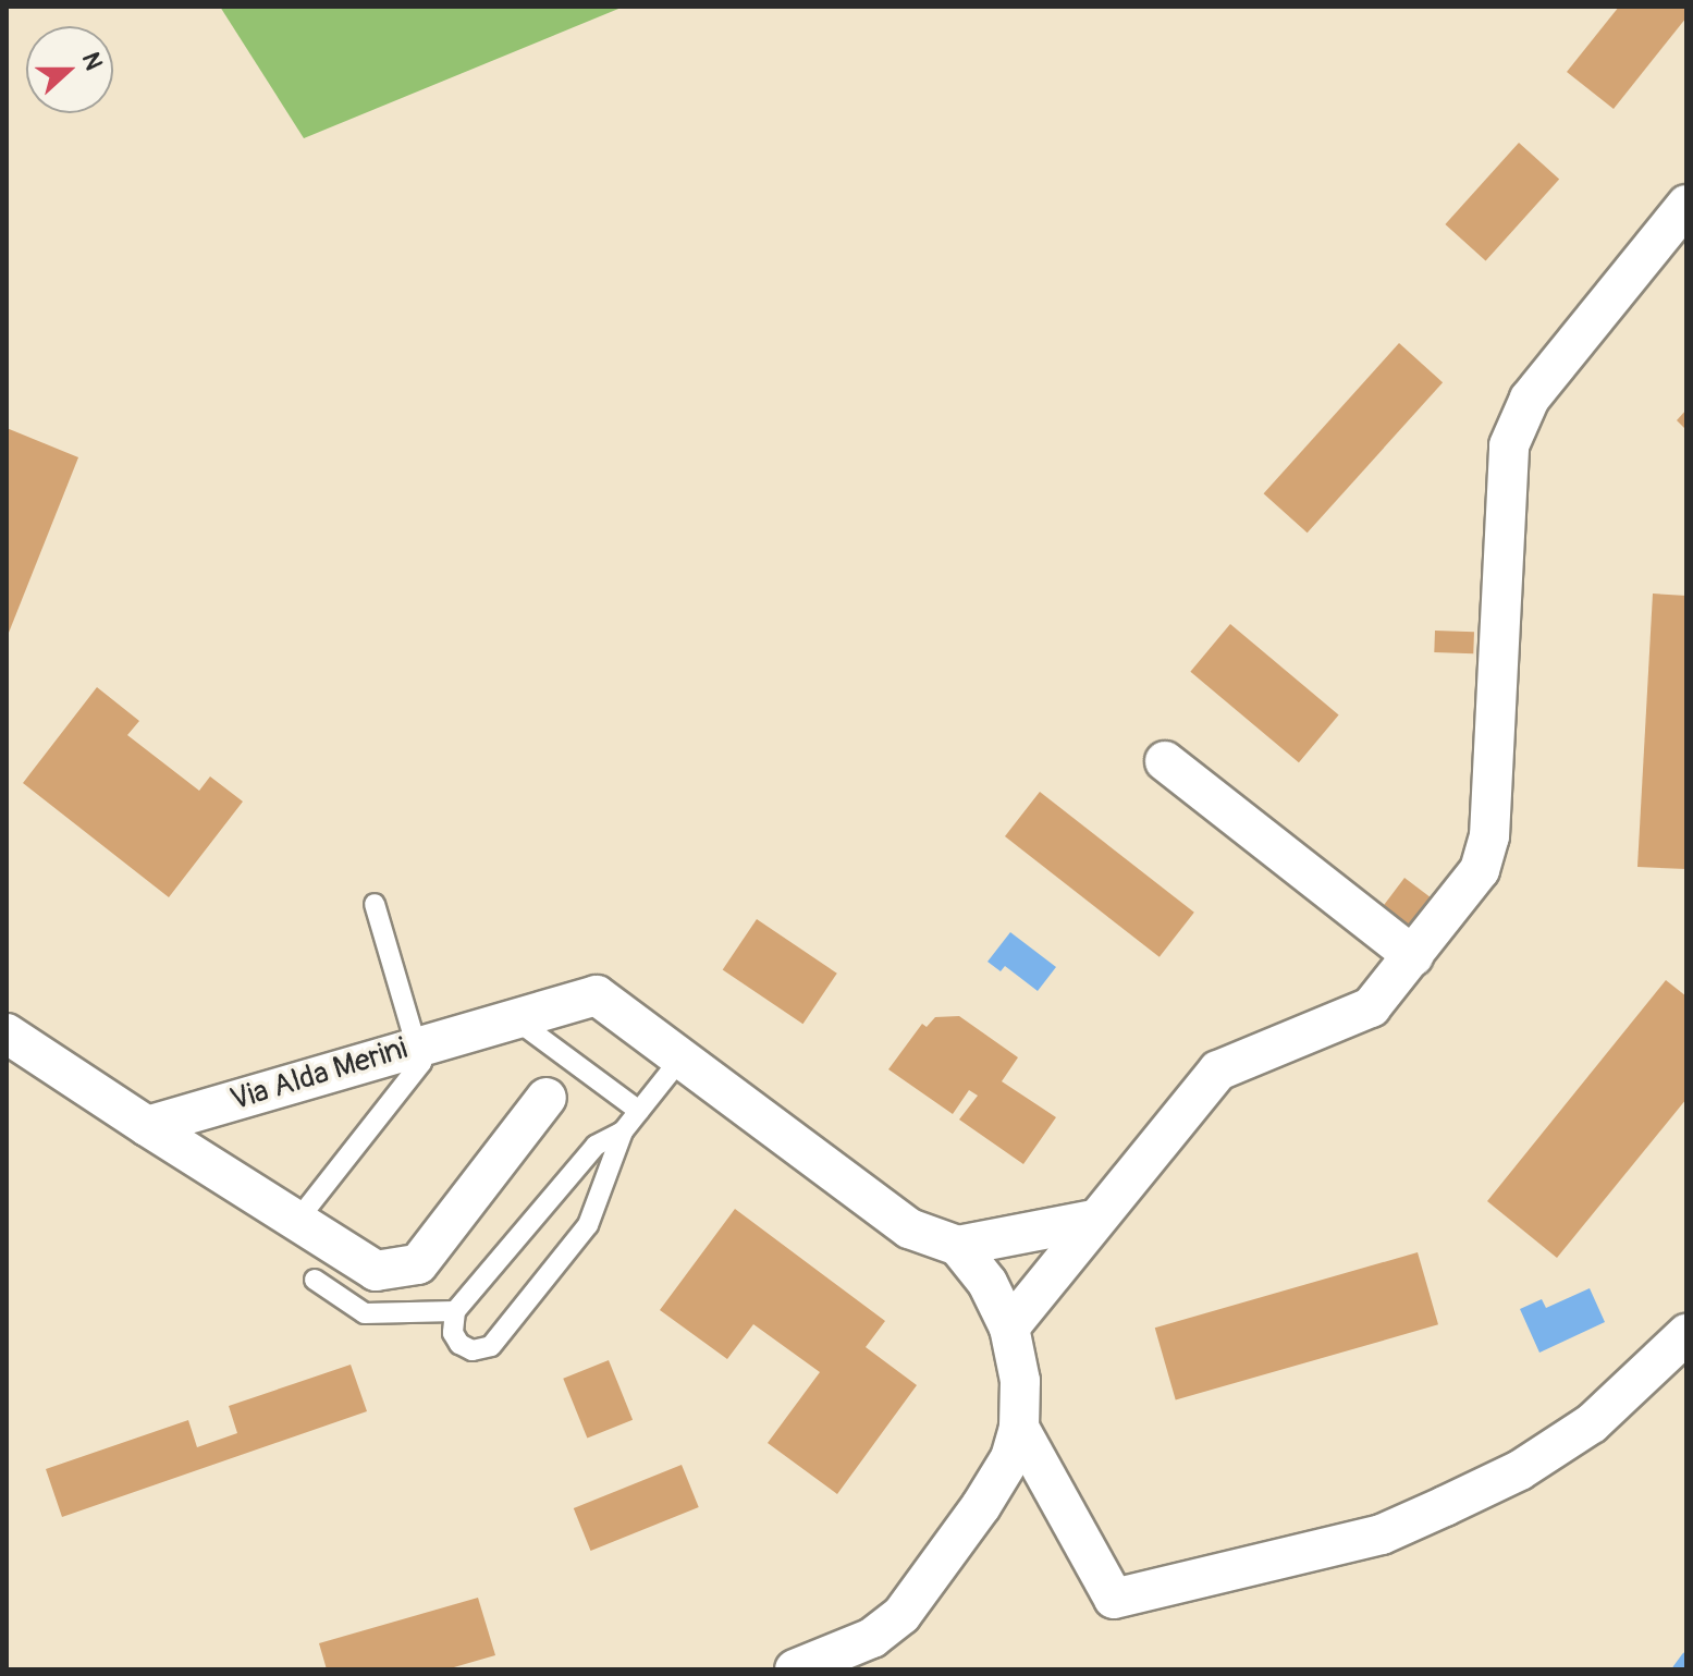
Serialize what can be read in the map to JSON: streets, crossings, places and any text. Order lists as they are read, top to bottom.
{
  "streets": {
    "street": ["Via Alda Merini"]
  },
  "north": "right"
}
